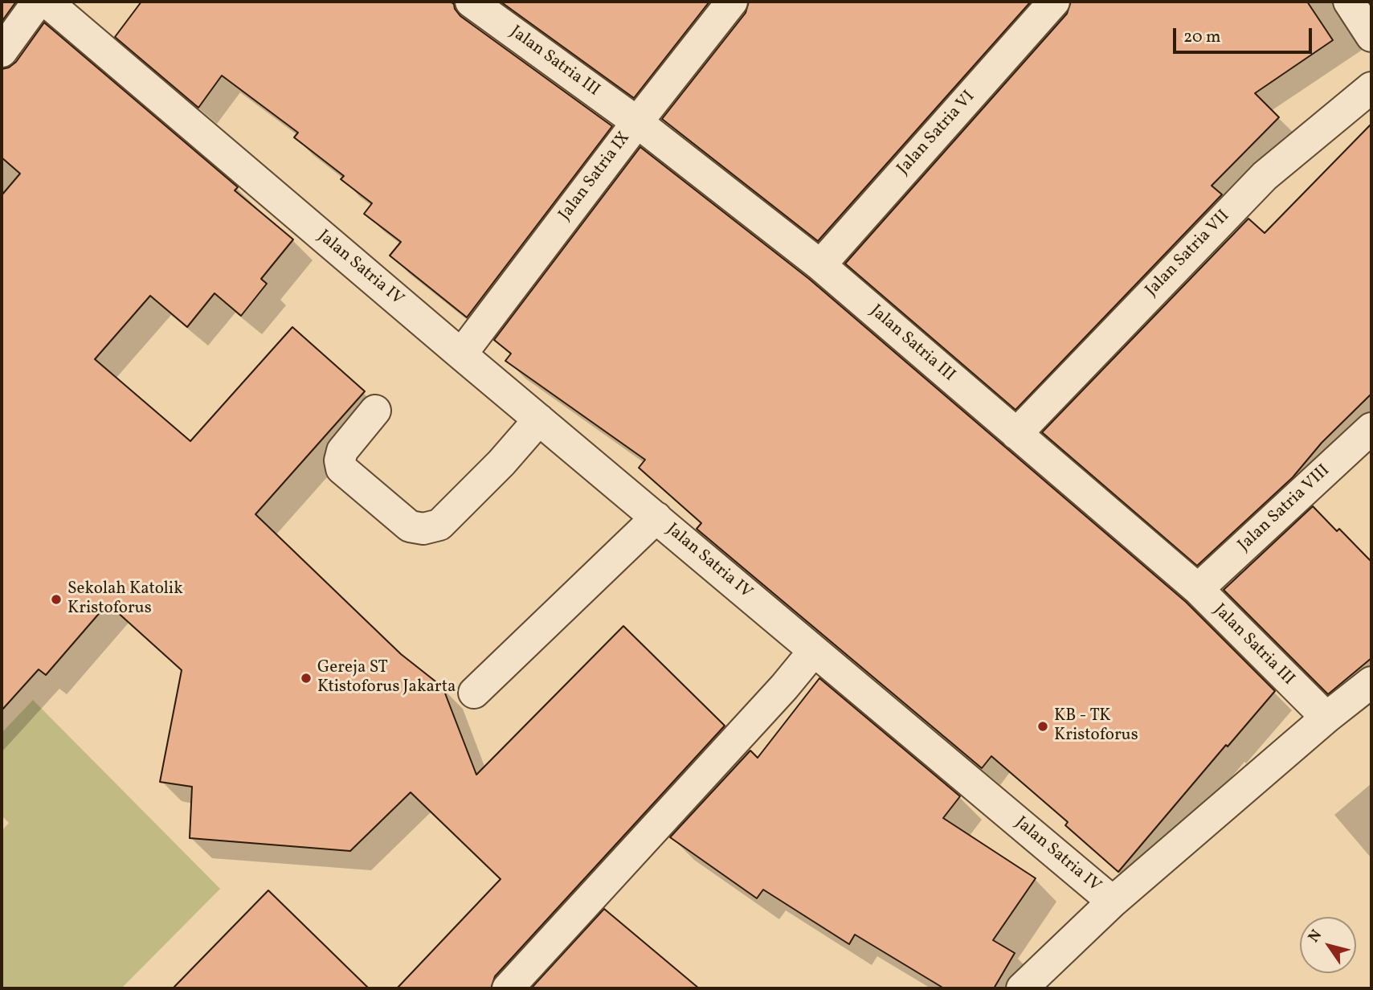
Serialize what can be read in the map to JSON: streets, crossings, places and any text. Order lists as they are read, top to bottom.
{
  "streets": {
    "street": [
      "Jalan Satria III",
      "Jalan Satria VI",
      "Jalan Satria IX",
      "Jalan Satria VII",
      "Jalan Satria IV",
      "Jalan Satria VIII"
    ]
  },
  "crossings": [
    ["Jalan Satria III", "Jalan Satria VI"],
    ["Jalan Satria III", "Jalan Satria IX"],
    ["Jalan Satria III", "Jalan Satria VII"],
    ["Jalan Satria III", "Jalan Satria IV"],
    ["Jalan Satria III", "Jalan Satria VIII"],
    ["Jalan Satria IX", "Jalan Satria IV"]
  ],
  "places": ["Sekolah Katolik Kristoforus", "Gereja ST Ktistoforus Jakarta", "KB - TK Kristoforus"],
  "scale_bar": "20 m",
  "north": "top left"
}
